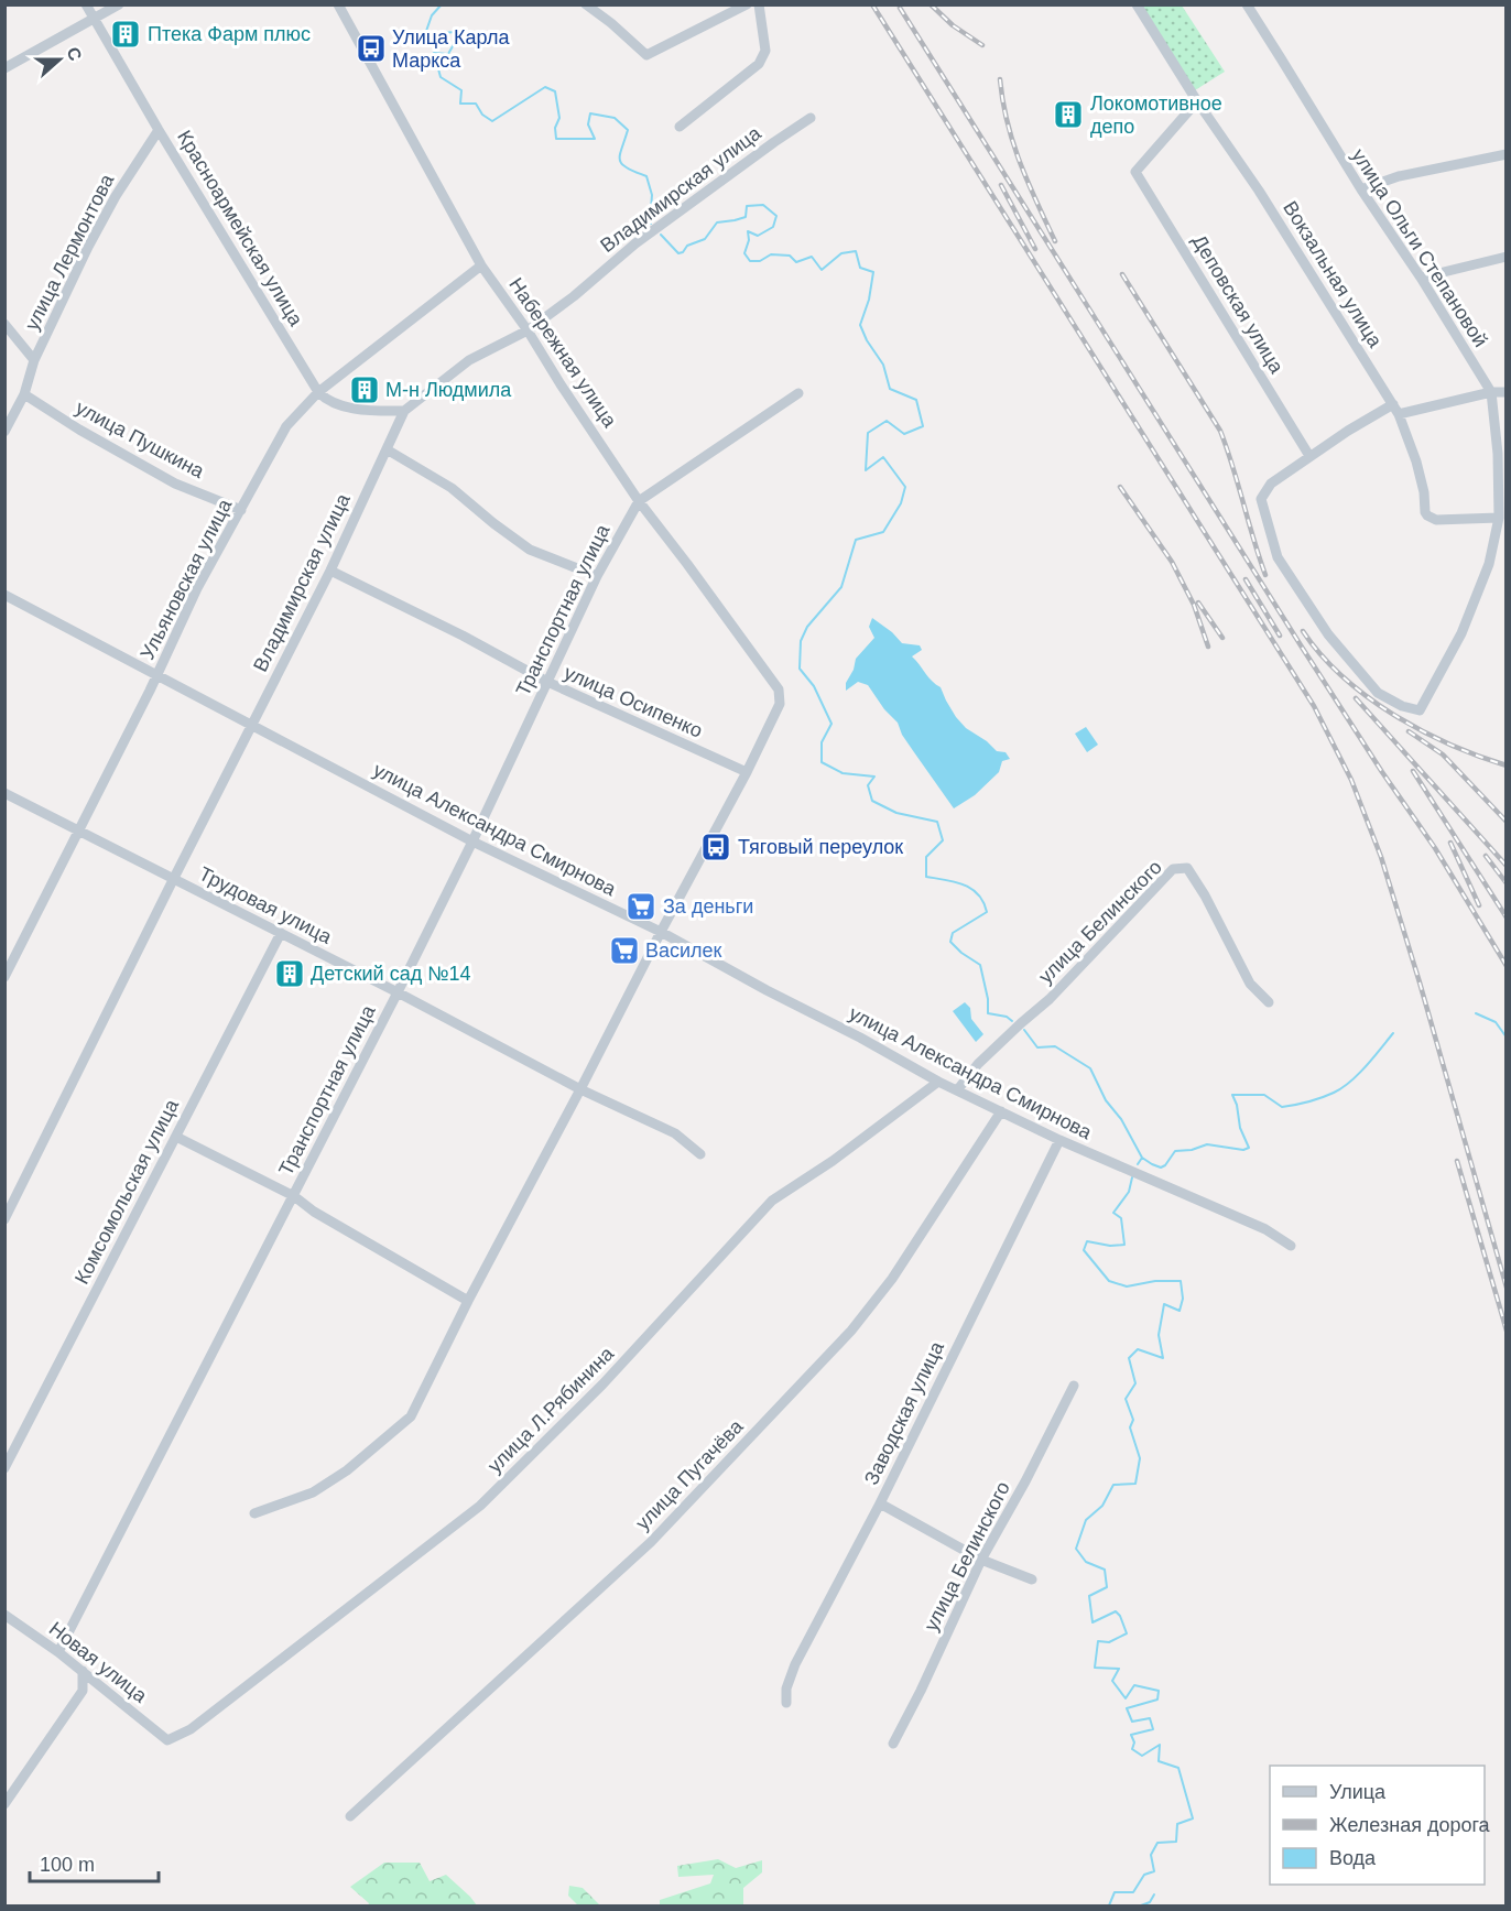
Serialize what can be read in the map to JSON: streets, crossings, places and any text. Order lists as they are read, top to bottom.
{
  "streets": {
    "street": [
      "Владимирская улица",
      "Красноармейская улица",
      "улица Ольги Степановой",
      "улица Лермонтова",
      "Вокзальная улица",
      "Деповская улица",
      "Набережная улица",
      "улица Пушкина",
      "Ульяновская улица",
      "Транспортная улица",
      "улица Осипенко",
      "улица Александра Смирнова",
      "Трудовая улица",
      "улица Белинского",
      "Комсомольская улица",
      "улица Л.Рябинина",
      "Заводская улица",
      "улица Пугачёва",
      "Новая улица"
    ]
  },
  "crossings": [
    ["Владимирская улица", "Набережная улица"],
    ["Владимирская улица", "улица Осипенко"],
    ["Владимирская улица", "улица Александра Смирнова"],
    ["Владимирская улица", "Трудовая улица"],
    ["Красноармейская улица", "улица Лермонтова"],
    ["Красноармейская улица", "Ульяновская улица"],
    ["улица Ольги Степановой", "Вокзальная улица"],
    ["улица Ольги Степановой", "Деповская улица"],
    ["улица Лермонтова", "улица Пушкина"],
    ["Вокзальная улица", "Деповская улица"],
    ["Набережная улица", "Ульяновская улица"],
    ["Набережная улица", "Транспортная улица"],
    ["Набережная улица", "улица Осипенко"],
    ["улица Пушкина", "Ульяновская улица"],
    ["Ульяновская улица", "улица Александра Смирнова"],
    ["Ульяновская улица", "Трудовая улица"],
    ["Транспортная улица", "улица Осипенко"],
    ["Транспортная улица", "улица Александра Смирнова"],
    ["Транспортная улица", "Трудовая улица"],
    ["Транспортная улица", "Новая улица"],
    ["улица Александра Смирнова", "улица Белинского"],
    ["улица Александра Смирнова", "улица Л.Рябинина"],
    ["улица Александра Смирнова", "Заводская улица"],
    ["улица Александра Смирнова", "улица Пугачёва"],
    ["Трудовая улица", "Комсомольская улица"],
    ["улица Л.Рябинина", "Новая улица"]
  ],
  "places": {
    "building": [
      "Птека Фарм плюс",
      "Локомотивное депо",
      "М-н Людмила",
      "Детский сад №14"
    ],
    "bus stop": ["Улица Карла Маркса", "Тяговый переулок"],
    "supermarket": ["За деньги", "Василек"]
  },
  "legend": ["Улица", "Железная дорога", "Вода"],
  "scale_bar": "100 m",
  "north": "right"
}
